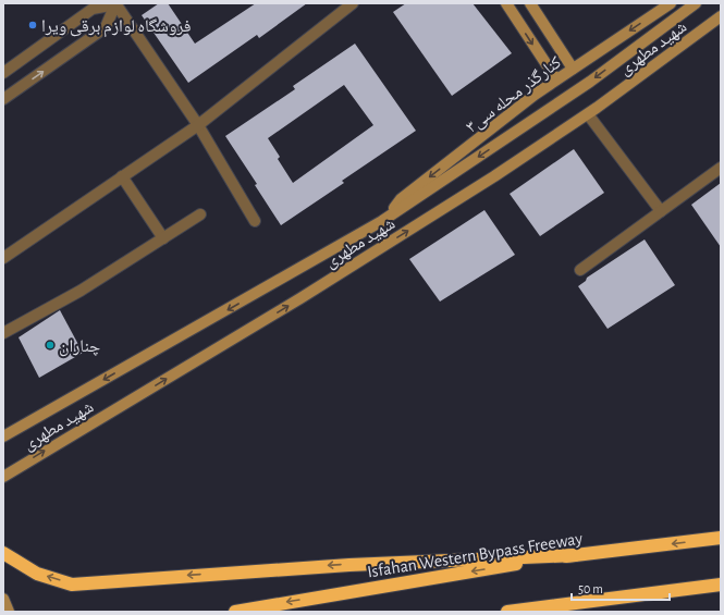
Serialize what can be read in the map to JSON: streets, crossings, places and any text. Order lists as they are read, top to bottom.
{
  "streets": {
    "highway": ["Isfahan Western Bypass Freeway"],
    "main road": ["شهید مطهری", "کنارگذر محله سی۳"]
  },
  "crossings": [
    ["شهید مطهری", "کنارگذر محله سی۳"]
  ],
  "one_way": ["کنارگذر محله سی۳"],
  "places": ["فروشگاه لوازم برقی ویرا", "چناران"],
  "scale_bar": "50 m"
}
